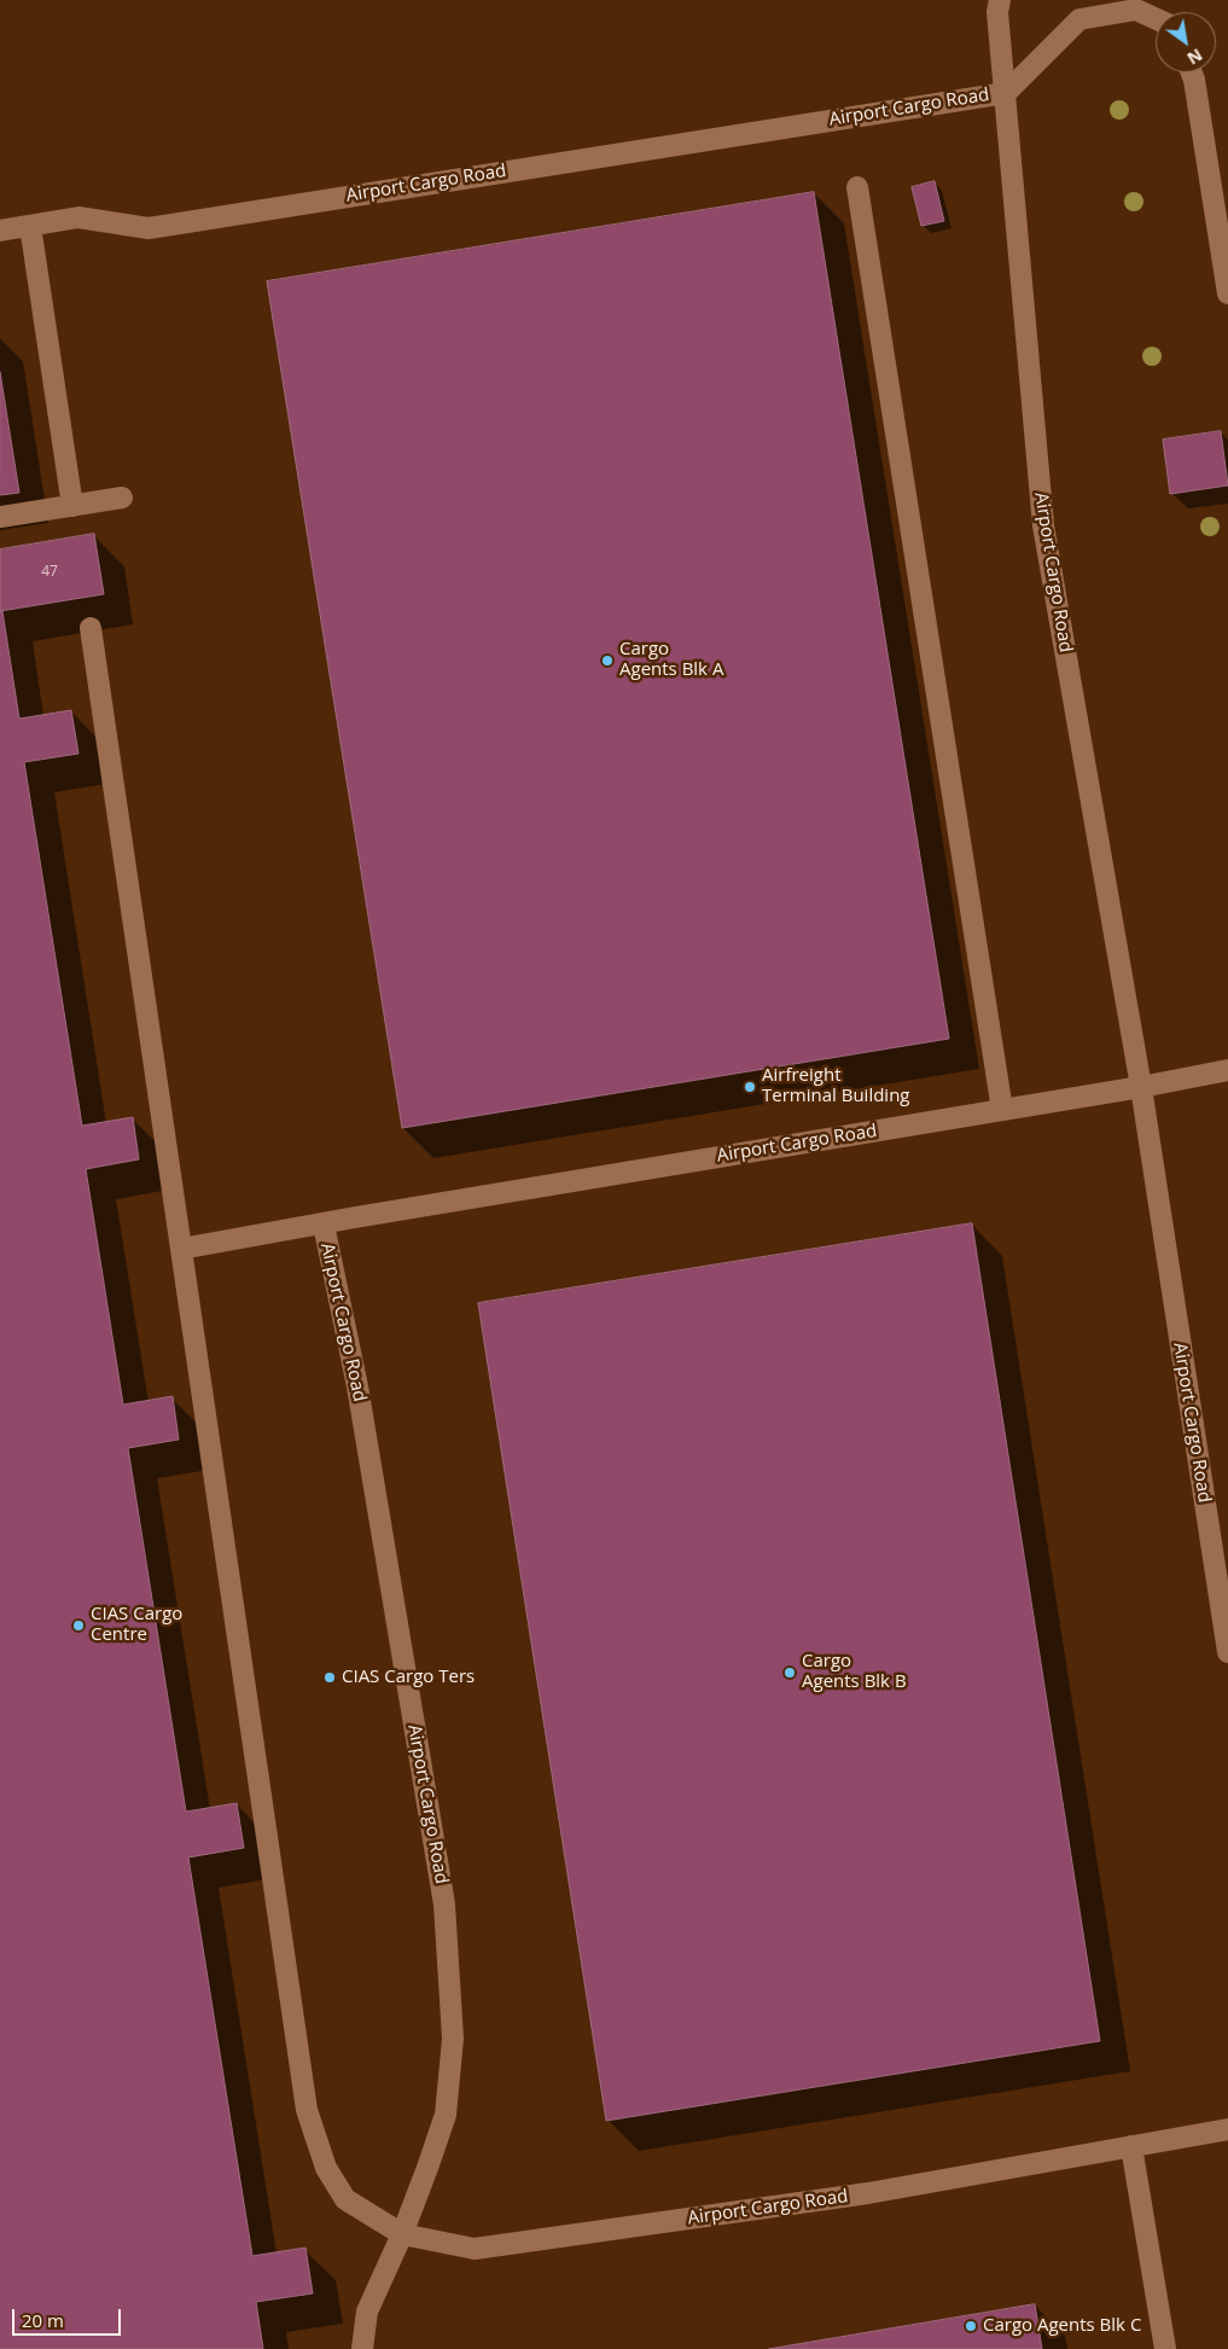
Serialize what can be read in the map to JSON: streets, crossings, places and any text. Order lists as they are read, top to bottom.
{
  "streets": {
    "lane": ["Airport Cargo Road"]
  },
  "places": [
    "Cargo Agents Blk A",
    "Airfreight Terminal Building",
    "CIAS Cargo Centre",
    "Cargo Agents Blk B",
    "CIAS Cargo Ters",
    "Cargo Agents Blk C"
  ],
  "house_numbers": ["47"],
  "scale_bar": "20 m",
  "north": "bottom right"
}
